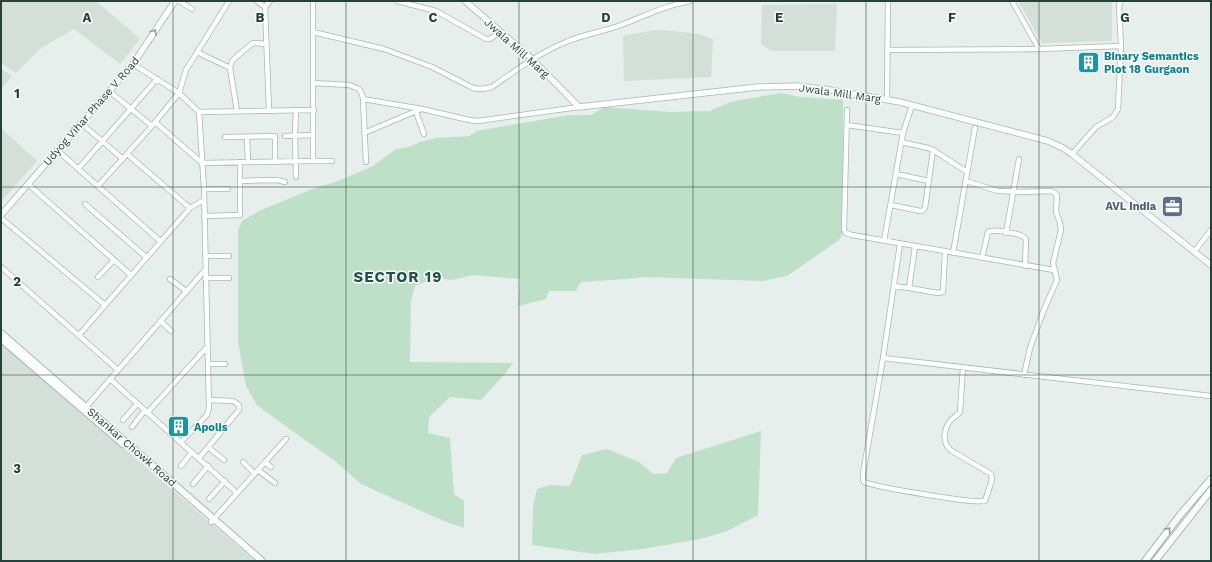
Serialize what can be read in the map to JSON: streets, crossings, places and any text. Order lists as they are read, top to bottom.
{
  "streets": {
    "main road": ["Shankar Chowk Road"],
    "street": ["Jwala Mill Marg", "Udyog Vihar Phase V Road"]
  },
  "districts": ["SECTOR 19"],
  "places": {
    "building": ["Binary Semantics Plot 18 Gurgaon", "Apolis"],
    "office": ["AVL India"]
  },
  "grid": {
    "columns": [
      "A",
      "B",
      "C",
      "D",
      "E",
      "F",
      "G"
    ],
    "rows": ["1", "2", "3"]
  }
}
